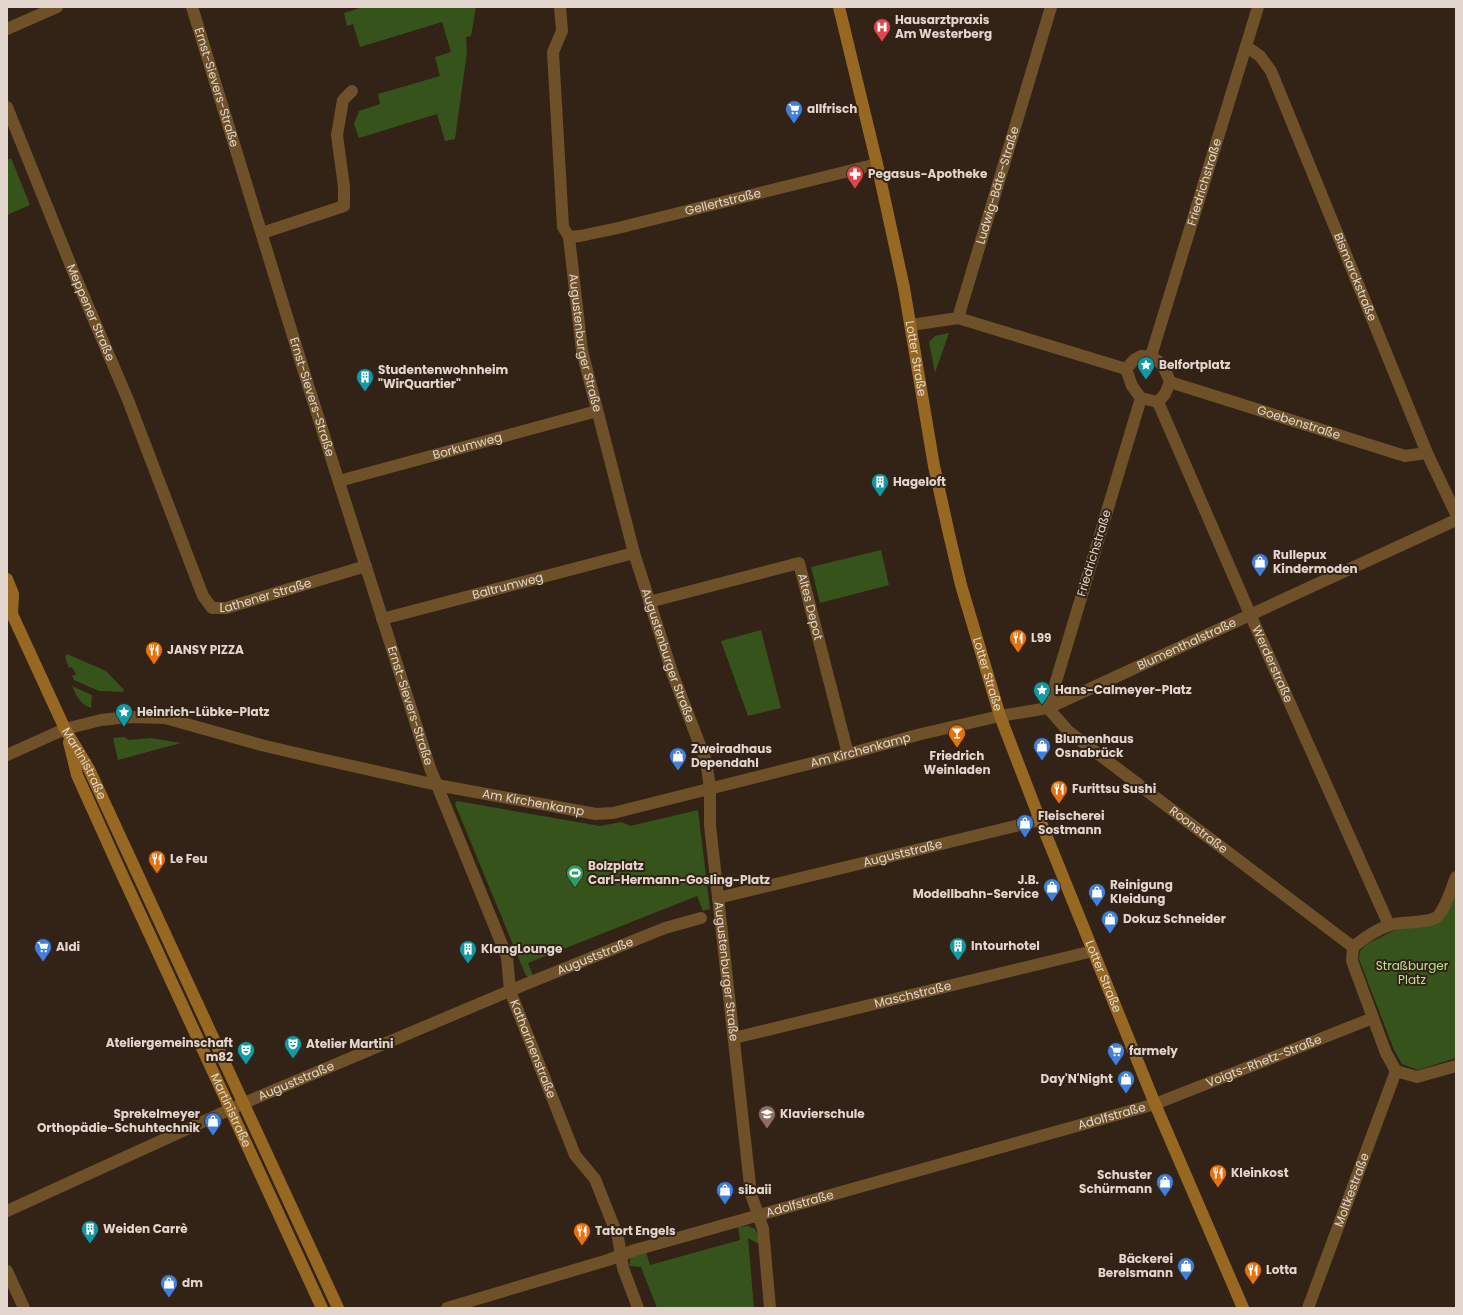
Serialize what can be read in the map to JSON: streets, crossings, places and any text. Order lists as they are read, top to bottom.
{
  "streets": {
    "main road": ["Lotter Straße", "Martinistraße"],
    "street": [
      "Ernst-Sievers-Straße",
      "Friedrichstraße",
      "Ludwig-Bäte-Straße",
      "Gellertstraße",
      "Bismarckstraße",
      "Meppener Straße",
      "Augustenburger Straße",
      "Goebenstraße",
      "Borkumweg",
      "Baltrumweg",
      "Lathener Straße",
      "Altes Depot",
      "Blumenthalstraße",
      "Werderstraße",
      "Am Kirchenkamp",
      "Roonstraße",
      "Auguststraße",
      "Maschstraße",
      "Katharinenstraße",
      "Voigts-Rhetz-Straße",
      "Adolfstraße",
      "Moltkestraße"
    ]
  },
  "crossings": [
    ["Ernst-Sievers-Straße", "Borkumweg"],
    ["Ernst-Sievers-Straße", "Baltrumweg"],
    ["Ernst-Sievers-Straße", "Lathener Straße"],
    ["Ernst-Sievers-Straße", "Am Kirchenkamp"],
    ["Ernst-Sievers-Straße", "Katharinenstraße"],
    ["Friedrichstraße", "Bismarckstraße"],
    ["Friedrichstraße", "Goebenstraße"],
    ["Friedrichstraße", "Blumenthalstraße"],
    ["Friedrichstraße", "Werderstraße"],
    ["Friedrichstraße", "Roonstraße"],
    ["Gellertstraße", "Augustenburger Straße"],
    ["Gellertstraße", "Lotter Straße"],
    ["Bismarckstraße", "Goebenstraße"],
    ["Meppener Straße", "Lathener Straße"],
    ["Augustenburger Straße", "Borkumweg"],
    ["Augustenburger Straße", "Baltrumweg"],
    ["Augustenburger Straße", "Altes Depot"],
    ["Augustenburger Straße", "Am Kirchenkamp"],
    ["Augustenburger Straße", "Auguststraße"],
    ["Augustenburger Straße", "Maschstraße"],
    ["Augustenburger Straße", "Adolfstraße"],
    ["Lotter Straße", "Blumenthalstraße"],
    ["Lotter Straße", "Am Kirchenkamp"],
    ["Lotter Straße", "Auguststraße"],
    ["Lotter Straße", "Maschstraße"],
    ["Lotter Straße", "Voigts-Rhetz-Straße"],
    ["Lotter Straße", "Adolfstraße"],
    ["Goebenstraße", "Werderstraße"],
    ["Altes Depot", "Am Kirchenkamp"],
    ["Blumenthalstraße", "Werderstraße"],
    ["Blumenthalstraße", "Am Kirchenkamp"],
    ["Blumenthalstraße", "Roonstraße"],
    ["Am Kirchenkamp", "Martinistraße"],
    ["Am Kirchenkamp", "Katharinenstraße"],
    ["Martinistraße", "Auguststraße"],
    ["Auguststraße", "Katharinenstraße"],
    ["Katharinenstraße", "Adolfstraße"],
    ["Voigts-Rhetz-Straße", "Adolfstraße"]
  ],
  "parks": ["Straßburger Platz"],
  "places": {
    "hospital": ["Hausarztpraxis Am Westerberg"],
    "supermarket": ["allfrisch", "Aldi", "farmely"],
    "pharmacy": ["Pegasus-Apotheke"],
    "place": ["Belfortplatz", "Hans-Calmeyer-Platz", "Heinrich-Lübke-Platz"],
    "building": [
      "Studentenwohnheim \"WirQuartier\"",
      "Hageloft",
      "Intourhotel",
      "KlangLounge",
      "Weiden Carrè"
    ],
    "shop": [
      "Rullepux Kindermoden",
      "Blumenhaus Osnabrück",
      "Zweiradhaus Dependahl",
      "Fleischerei Sostmann",
      "J.B. Modellbahn-Service",
      "Reinigung Kleidung",
      "Dokuz Schneider",
      "Day'N'Night",
      "Sprekelmeyer Orthopädie-Schuhtechnik",
      "Schuster Schürmann",
      "sibaii",
      "Bäckerei Berelsmann",
      "dm"
    ],
    "restaurant": [
      "L99",
      "JANSY PIZZA",
      "Furittsu Sushi",
      "Le Feu",
      "Kleinkost",
      "Tatort Engels",
      "Lotta"
    ],
    "bar": ["Friedrich Weinladen"],
    "sports": ["Bolzplatz Carl-Hermann-Gosling-Platz"],
    "theatre": ["Atelier Martini", "Ateliergemeinschaft m82"],
    "school or university": ["Klavierschule"]
  }
}
